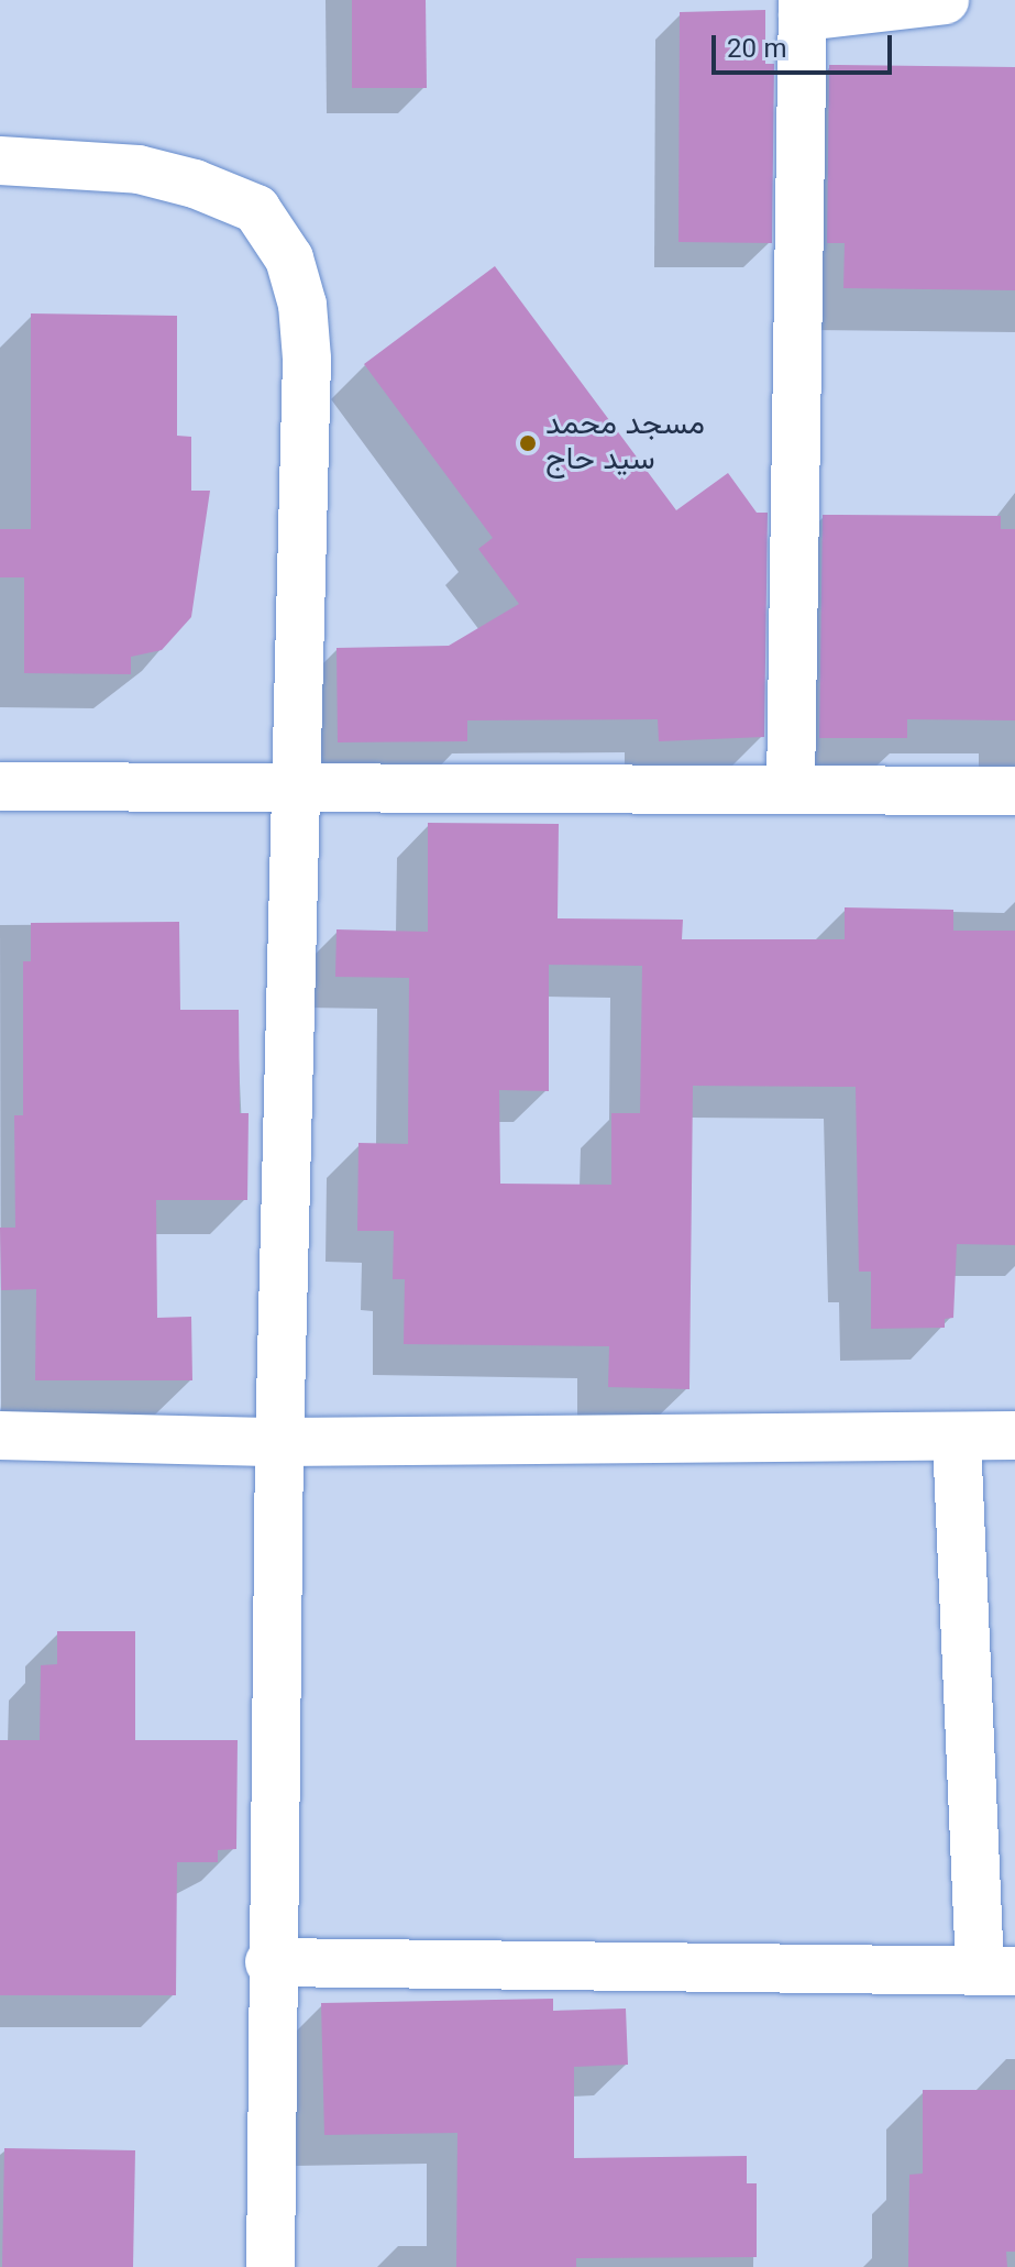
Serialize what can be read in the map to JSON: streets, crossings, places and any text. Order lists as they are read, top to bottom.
{
  "places": ["مسجد محمد سيد حاج"],
  "scale_bar": "20 m"
}
